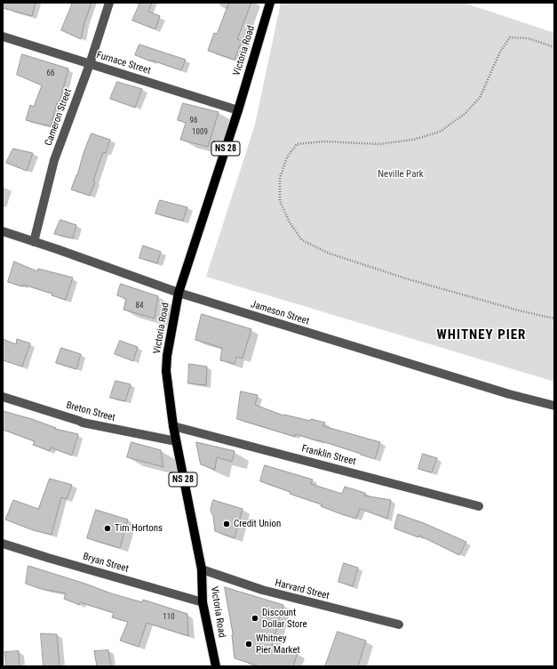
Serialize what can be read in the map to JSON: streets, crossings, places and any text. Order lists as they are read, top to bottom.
{
  "streets": {
    "main road": ["Victoria Road", "NS 28"],
    "street": [
      "Furnace Street",
      "Cameron Street",
      "Jameson Street",
      "Breton Street",
      "Franklin Street",
      "Bryan Street",
      "Harvard Street"
    ]
  },
  "crossings": [
    ["Victoria Road", "Furnace Street"],
    ["Victoria Road", "Jameson Street"],
    ["Victoria Road", "Breton Street"],
    ["Victoria Road", "Franklin Street"],
    ["Victoria Road", "Bryan Street"],
    ["Victoria Road", "Harvard Street"],
    ["Furnace Street", "Cameron Street"],
    ["Cameron Street", "Jameson Street"]
  ],
  "districts": ["WHITNEY PIER"],
  "parks": ["Neville Park"],
  "places": [
    "Credit Union",
    "Tim Hortons",
    "Discount Dollar Store",
    "Whitney Pier Market"
  ],
  "house_numbers": [
    "66",
    "96",
    "1009",
    "84",
    "110"
  ]
}
